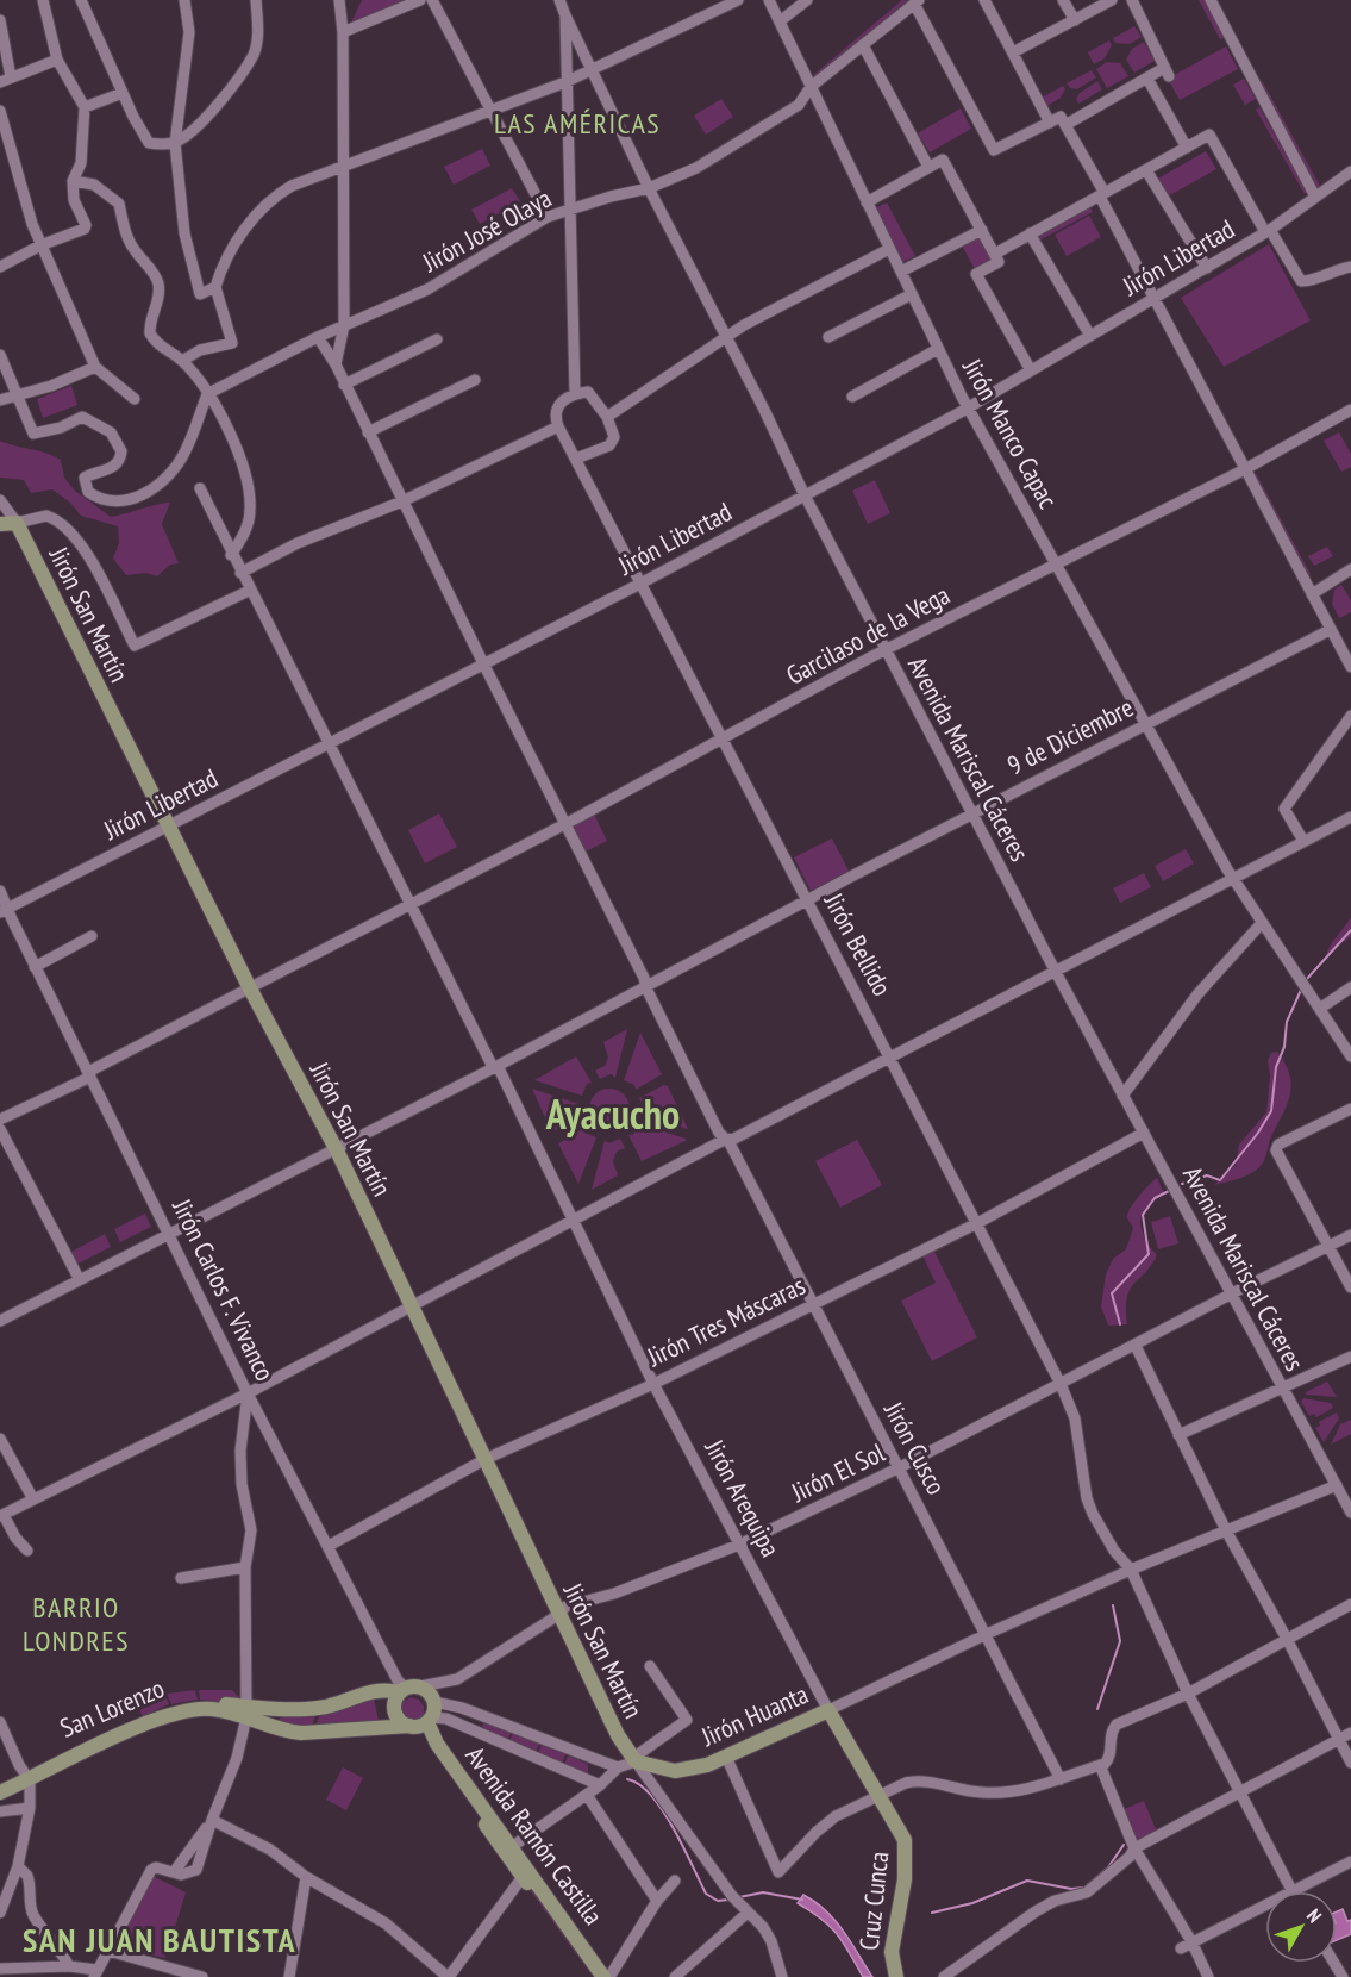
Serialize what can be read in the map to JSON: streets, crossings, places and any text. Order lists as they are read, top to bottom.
{
  "streets": {
    "street": [
      "Jirón José Olaya",
      "Jirón Libertad",
      "Jirón Manco Capac",
      "Jirón San Martín",
      "Garcilaso de la Vega",
      "9 de Diciembre",
      "Avenida Mariscal Cáceres",
      "Jirón Bellido",
      "Jirón Carlos F. Vivanco",
      "Jirón Tres Máscaras",
      "Jirón Cusco",
      "Jirón El Sol",
      "Jirón Arequipa",
      "San Lorenzo",
      "Jirón Huanta",
      "Avenida Ramón Castilla",
      "Cruz Cunca"
    ]
  },
  "crossings": [
    ["Jirón José Olaya", "Jirón Manco Capac"],
    ["Jirón José Olaya", "Avenida Mariscal Cáceres"],
    ["Jirón José Olaya", "Jirón Cusco"],
    ["Jirón Libertad", "Jirón Manco Capac"],
    ["Jirón Libertad", "Jirón San Martín"],
    ["Jirón Libertad", "Avenida Mariscal Cáceres"],
    ["Jirón Libertad", "Jirón Bellido"],
    ["Jirón Libertad", "Jirón Carlos F. Vivanco"],
    ["Jirón Libertad", "Jirón Cusco"],
    ["Jirón Libertad", "Jirón Arequipa"],
    ["Jirón Manco Capac", "Garcilaso de la Vega"],
    ["Jirón Manco Capac", "9 de Diciembre"],
    ["Jirón San Martín", "Garcilaso de la Vega"],
    ["Jirón San Martín", "9 de Diciembre"],
    ["Jirón San Martín", "Jirón Tres Máscaras"],
    ["Jirón San Martín", "Jirón El Sol"],
    ["Jirón San Martín", "Jirón Huanta"],
    ["Garcilaso de la Vega", "Avenida Mariscal Cáceres"],
    ["Garcilaso de la Vega", "Jirón Bellido"],
    ["Garcilaso de la Vega", "Jirón Carlos F. Vivanco"],
    ["Garcilaso de la Vega", "Jirón Cusco"],
    ["Garcilaso de la Vega", "Jirón Arequipa"],
    ["9 de Diciembre", "Avenida Mariscal Cáceres"],
    ["9 de Diciembre", "Jirón Bellido"],
    ["9 de Diciembre", "Jirón Carlos F. Vivanco"],
    ["9 de Diciembre", "Jirón Cusco"],
    ["9 de Diciembre", "Jirón Arequipa"],
    ["Avenida Mariscal Cáceres", "Jirón Tres Máscaras"],
    ["Avenida Mariscal Cáceres", "Jirón El Sol"],
    ["Jirón Bellido", "Jirón Tres Máscaras"],
    ["Jirón Bellido", "Jirón El Sol"],
    ["Jirón Carlos F. Vivanco", "Jirón Tres Máscaras"],
    ["Jirón Carlos F. Vivanco", "Jirón El Sol"],
    ["Jirón Carlos F. Vivanco", "Avenida Ramón Castilla"],
    ["Jirón Tres Máscaras", "Jirón Cusco"],
    ["Jirón Tres Máscaras", "Jirón Arequipa"],
    ["Jirón Cusco", "Jirón El Sol"],
    ["Jirón El Sol", "Jirón Arequipa"],
    ["Jirón El Sol", "Avenida Ramón Castilla"],
    ["Jirón Arequipa", "Jirón Huanta"],
    ["Jirón Arequipa", "Cruz Cunca"]
  ],
  "districts": [
    "LAS AMÉRICAS",
    "Ayacucho",
    "BARRIO LONDRES",
    "SAN JUAN BAUTISTA"
  ],
  "north": "top right"
}
